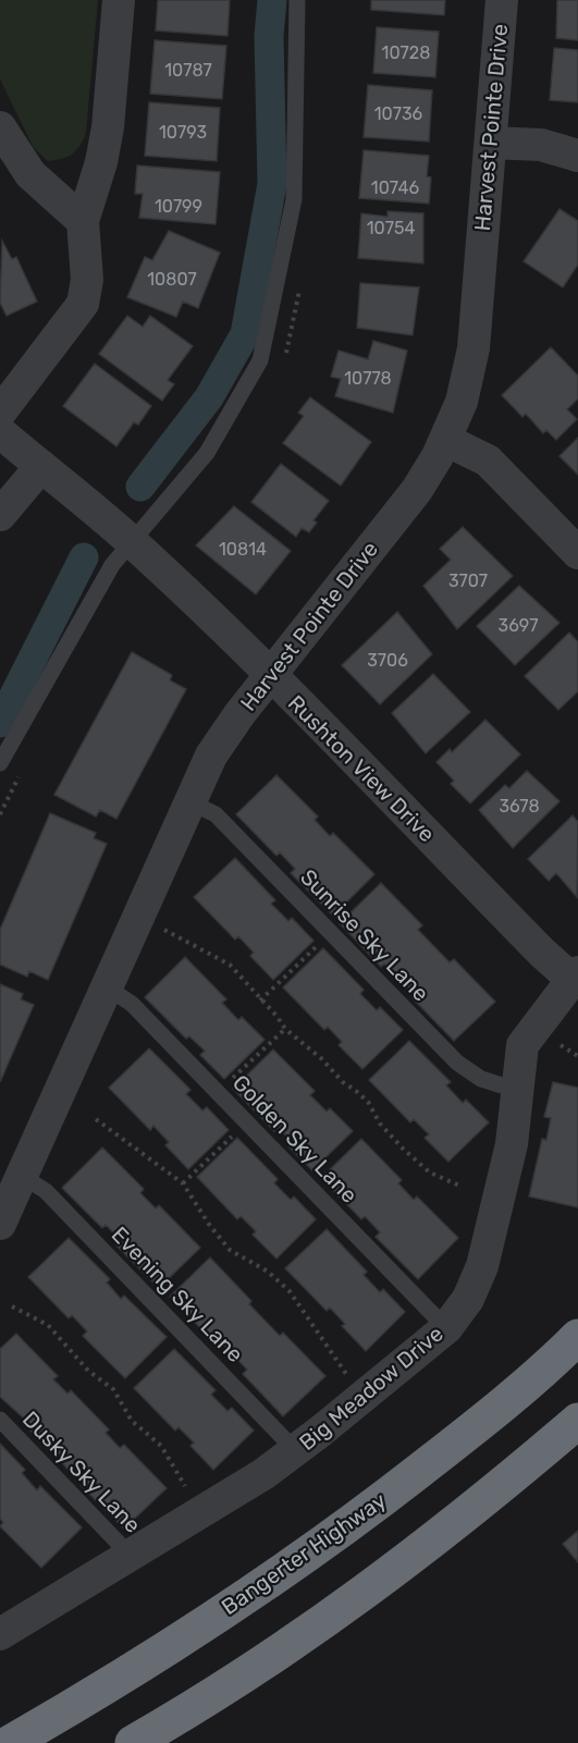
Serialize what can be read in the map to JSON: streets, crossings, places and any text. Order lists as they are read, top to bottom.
{
  "streets": {
    "highway": ["Bangerter Highway"],
    "street": ["Harvest Pointe Drive", "Rushton View Drive", "Big Meadow Drive"],
    "lane": [
      "Sunrise Sky Lane",
      "Golden Sky Lane",
      "Evening Sky Lane",
      "Dusky Sky Lane"
    ]
  },
  "crossings": [
    ["Harvest Pointe Drive", "Rushton View Drive"],
    ["Harvest Pointe Drive", "Sunrise Sky Lane"],
    ["Harvest Pointe Drive", "Golden Sky Lane"],
    ["Harvest Pointe Drive", "Evening Sky Lane"],
    ["Rushton View Drive", "Big Meadow Drive"],
    ["Sunrise Sky Lane", "Big Meadow Drive"],
    ["Golden Sky Lane", "Big Meadow Drive"],
    ["Evening Sky Lane", "Big Meadow Drive"],
    ["Big Meadow Drive", "Dusky Sky Lane"]
  ],
  "house_numbers": [
    "10728",
    "10787",
    "10736",
    "10793",
    "10746",
    "10799",
    "10754",
    "10807",
    "10778",
    "10814",
    "3707",
    "3697",
    "3706",
    "3678"
  ]
}
